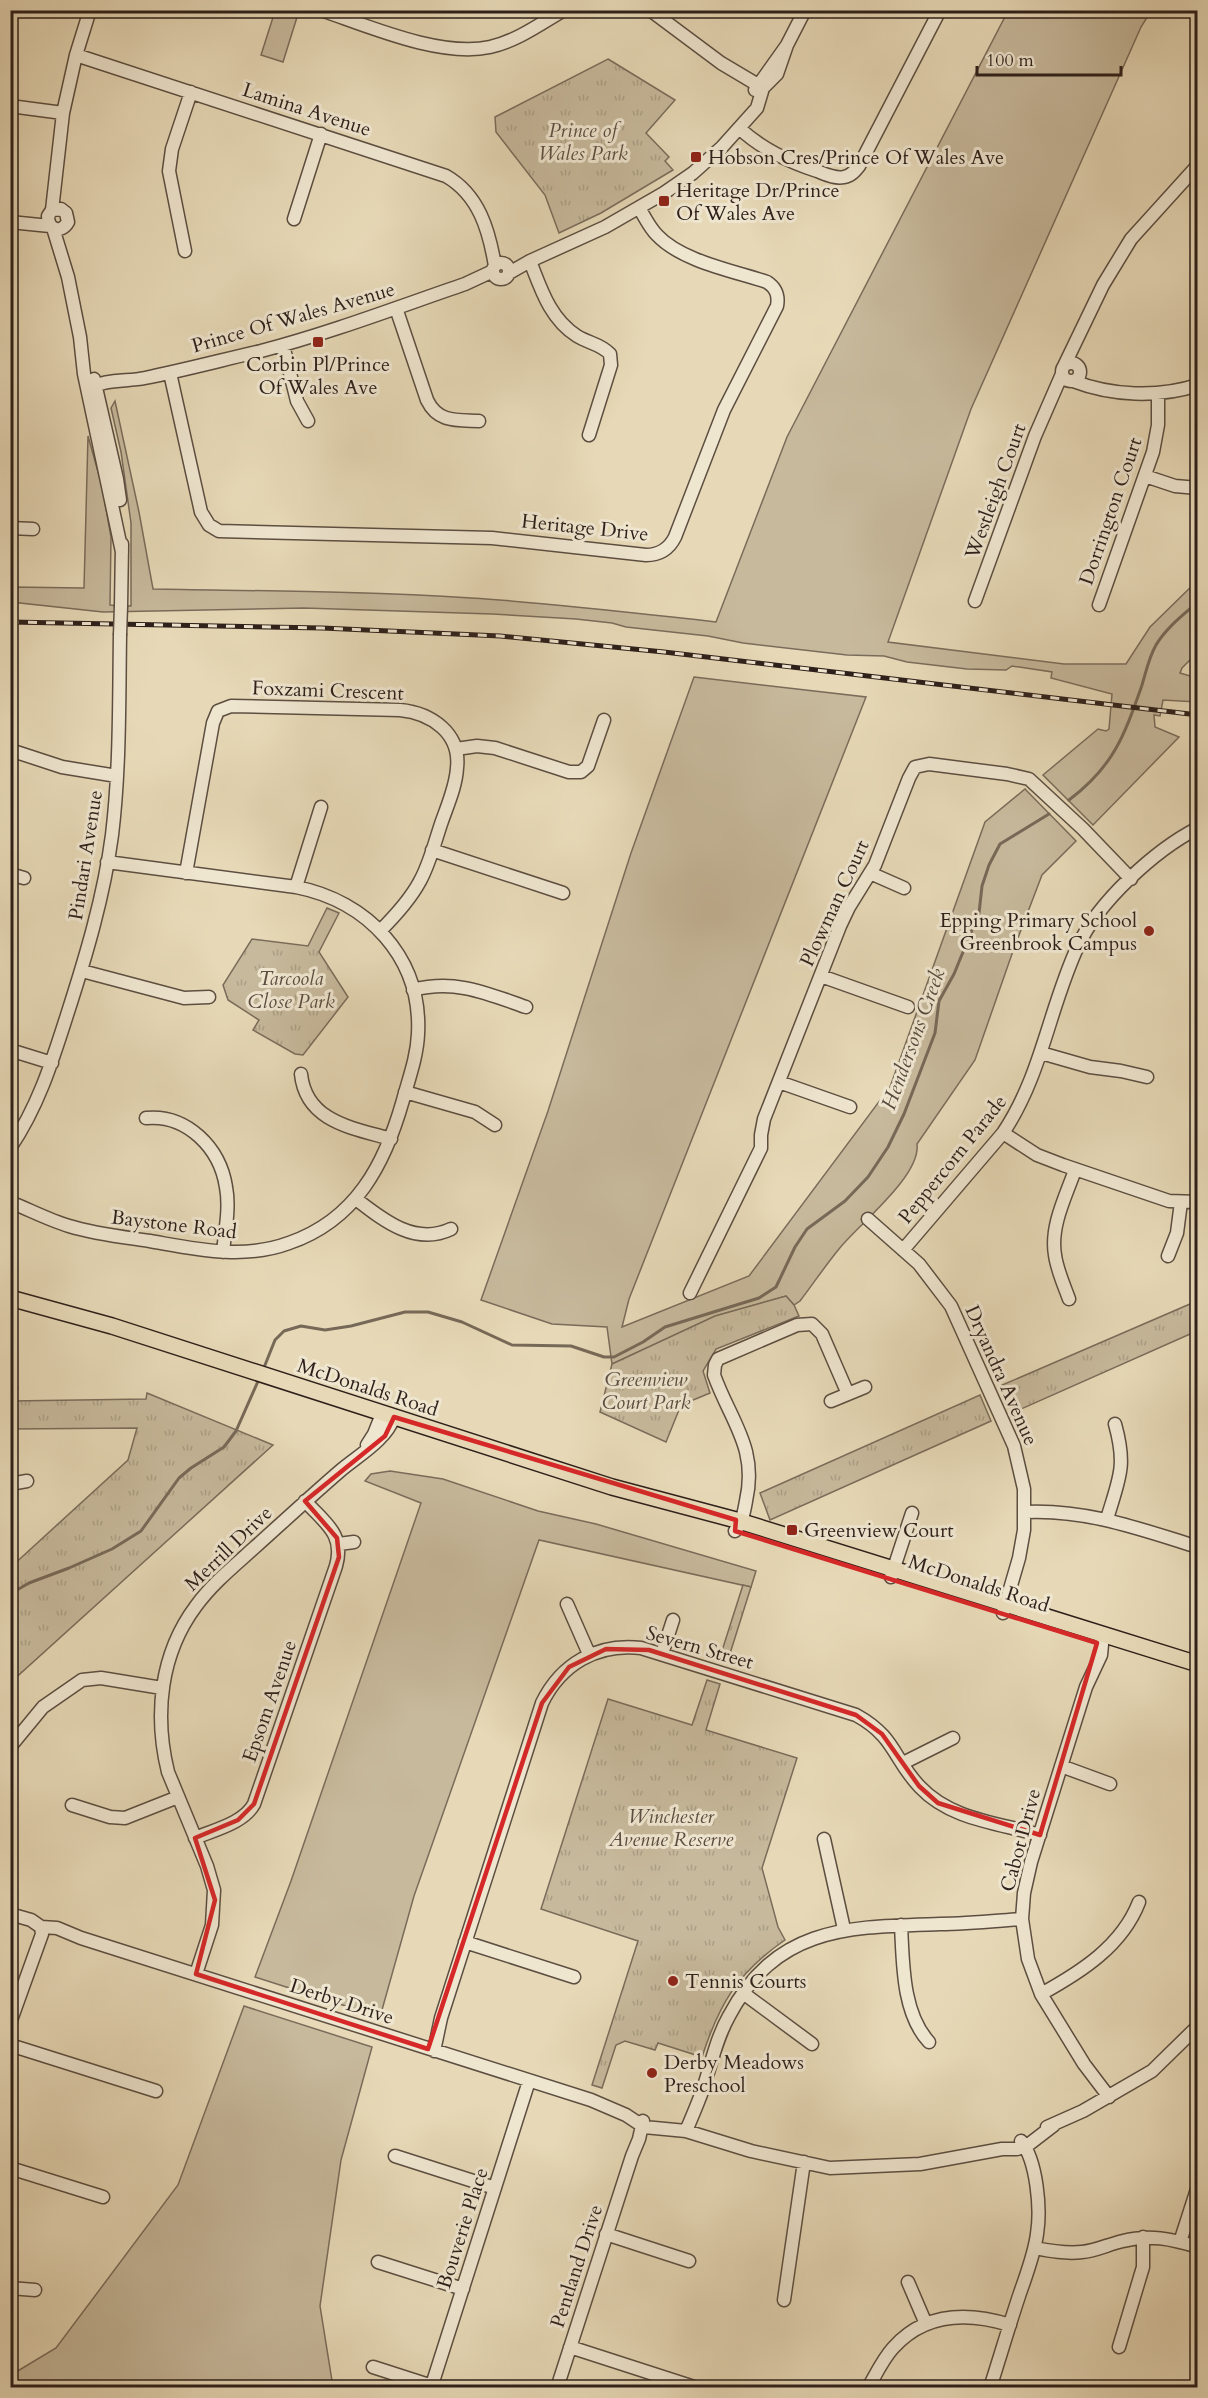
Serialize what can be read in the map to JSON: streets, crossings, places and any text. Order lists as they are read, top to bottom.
{
  "streets": {
    "main road": ["McDonalds Road"],
    "street": [
      "Lamina Avenue",
      "Prince Of Wales Avenue",
      "Westleigh Court",
      "Dorrington Court",
      "Heritage Drive",
      "Foxzami Crescent",
      "Pindari Avenue",
      "Plowman Court",
      "Peppercorn Parade",
      "Baystone Road",
      "Dryandra Avenue",
      "Merrill Drive",
      "Severn Street",
      "Epsom Avenue",
      "Cabot Drive",
      "Derby Drive",
      "Bouverie Place",
      "Pentland Drive"
    ]
  },
  "crossings": [
    ["Lamina Avenue", "Prince Of Wales Avenue"],
    ["Lamina Avenue", "Pindari Avenue"],
    ["Prince Of Wales Avenue", "Heritage Drive"],
    ["Prince Of Wales Avenue", "Pindari Avenue"],
    ["Foxzami Crescent", "Baystone Road"],
    ["Pindari Avenue", "Baystone Road"],
    ["Plowman Court", "Peppercorn Parade"],
    ["Peppercorn Parade", "Dryandra Avenue"],
    ["Dryandra Avenue", "McDonalds Road"],
    ["McDonalds Road", "Merrill Drive"],
    ["McDonalds Road", "Cabot Drive"],
    ["Merrill Drive", "Epsom Avenue"],
    ["Merrill Drive", "Derby Drive"],
    ["Severn Street", "Cabot Drive"],
    ["Severn Street", "Derby Drive"],
    ["Cabot Drive", "Derby Drive"],
    ["Derby Drive", "Bouverie Place"],
    ["Derby Drive", "Pentland Drive"]
  ],
  "water": ["Hendersons Creek"],
  "parks": [
    "Prince of Wales Park",
    "Tarcoola Close Park",
    "Greenview Court Park",
    "Winchester Avenue Reserve"
  ],
  "places": {
    "transit": [
      "Hobson Cres/Prince Of Wales Ave",
      "Heritage Dr/Prince Of Wales Ave",
      "Corbin Pl/Prince Of Wales Ave",
      "Greenview Court"
    ],
    "other": ["Epping Primary School Greenbrook Campus", "Tennis Courts", "Derby Meadows Preschool"]
  },
  "scale_bar": "100 m"
}
